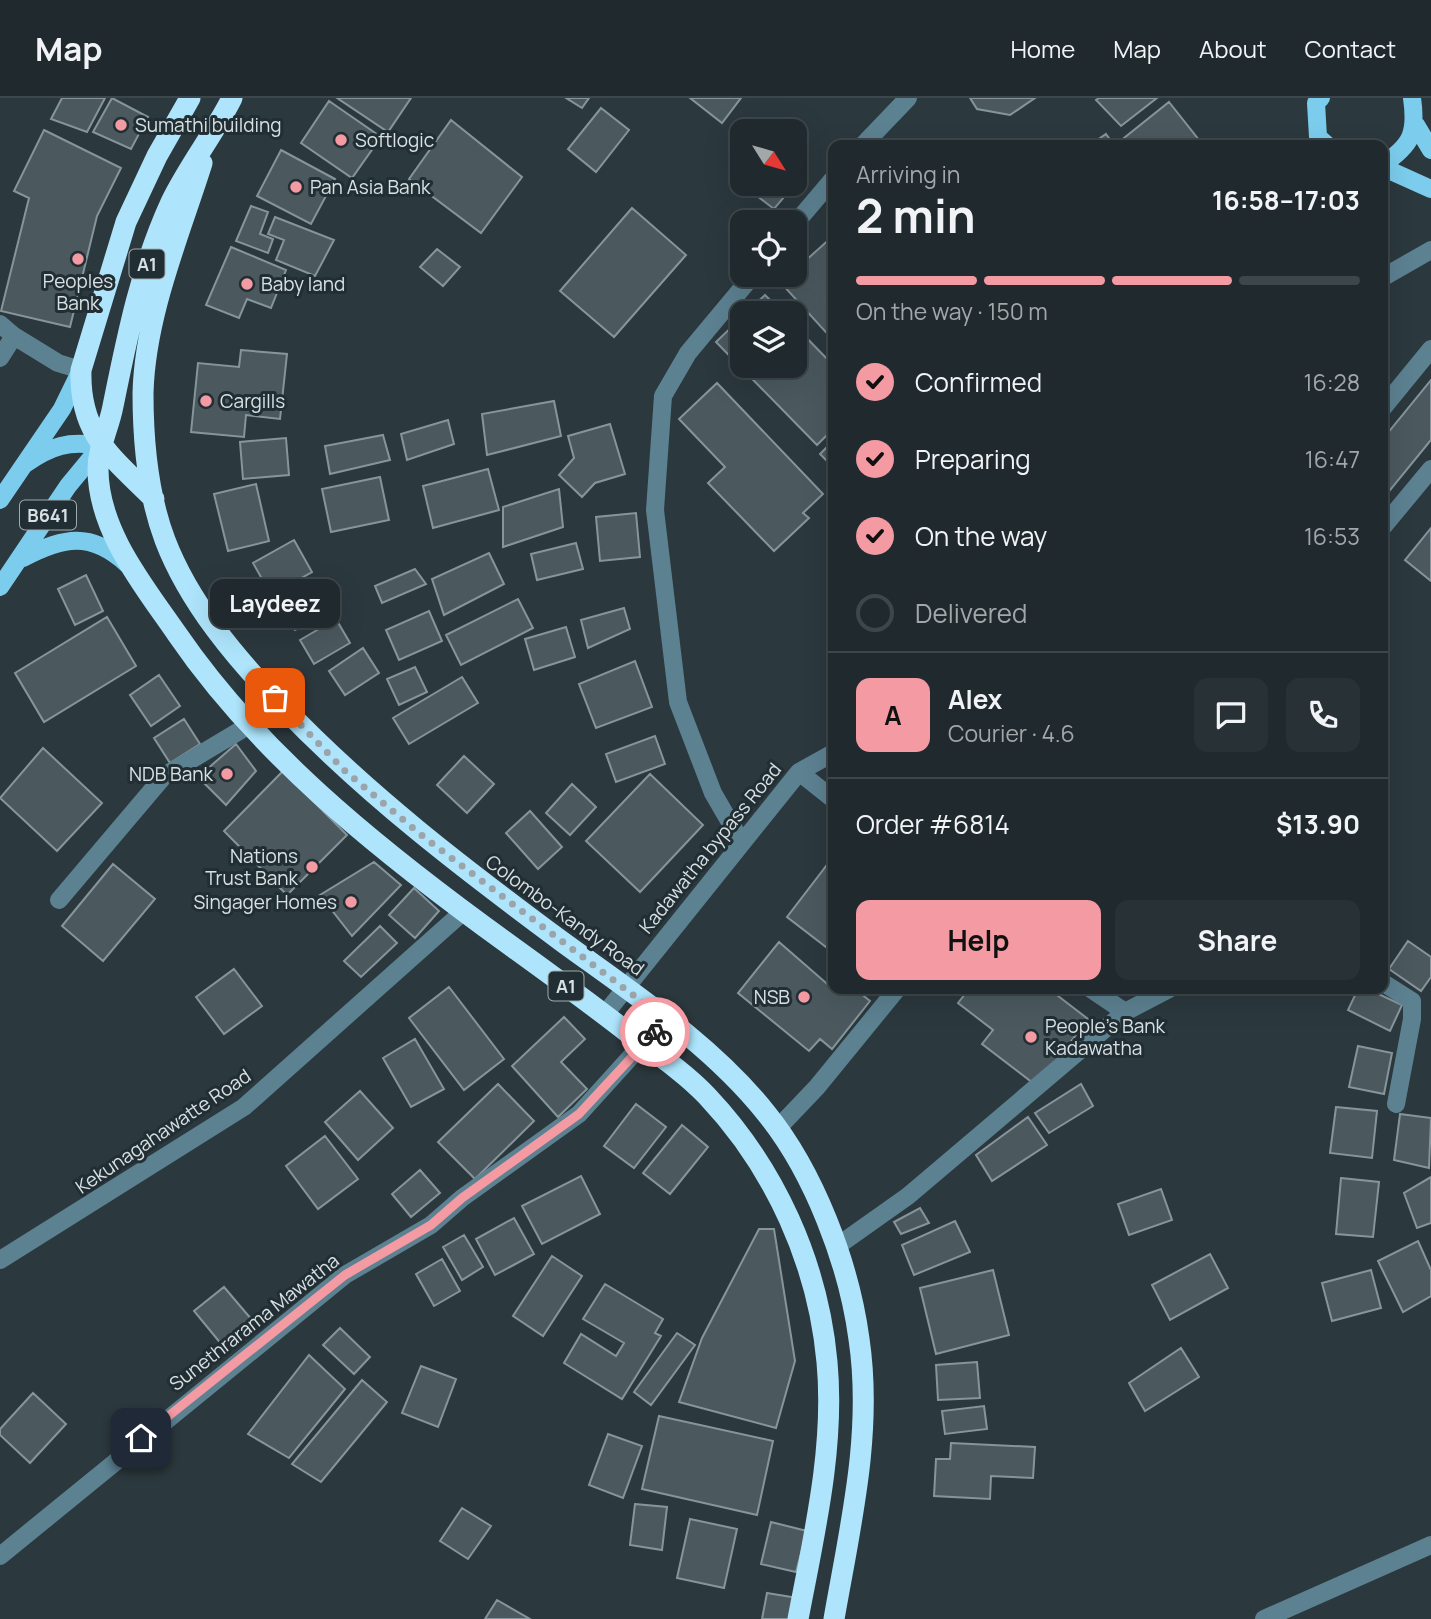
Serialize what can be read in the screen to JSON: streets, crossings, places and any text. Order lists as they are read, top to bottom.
{
  "streets": {
    "highway": ["A1", "Colombo-Kandy Road"],
    "main road": ["B641"],
    "street": ["Kadawatha bypass Road", "Kekunagahawatte Road", "Sunethrarama Mawatha"]
  },
  "crossings": [
    ["A1", "B641"],
    ["A1", "Kadawatha bypass Road"],
    ["A1", "Colombo-Kandy Road"],
    ["A1", "Kekunagahawatte Road"],
    ["A1", "Sunethrarama Mawatha"],
    ["Kadawatha bypass Road", "Colombo-Kandy Road"],
    ["Colombo-Kandy Road", "Sunethrarama Mawatha"]
  ],
  "places": [
    "Sumathi building",
    "Softlogic",
    "Pan Asia Bank",
    "Peoples Bank",
    "Baby land",
    "Cargills",
    "Laydeez",
    "NDB Bank",
    "Nations Trust Bank",
    "Singager Homes",
    "NSB",
    "People's Bank Kadawatha"
  ],
  "north": "bottom right",
  "page": {
    "header": "Map",
    "nav": [
      "Home",
      "Map",
      "About",
      "Contact"
    ],
    "heading": ["2 min", "Arriving in", "16:58–17:03"],
    "panel": [
      "Alex",
      "Courier · 4.6",
      "Order #6814",
      "$13.90"
    ],
    "bar": "On the way · 150 m",
    "list": [
      ["Confirmed", "16:28"],
      ["Preparing", "16:47"],
      ["On the way", "16:53"],
      "Delivered"
    ],
    "bubble": "Laydeez",
    "round": "A",
    "buttons": ["Help", "Share"]
  }
}
